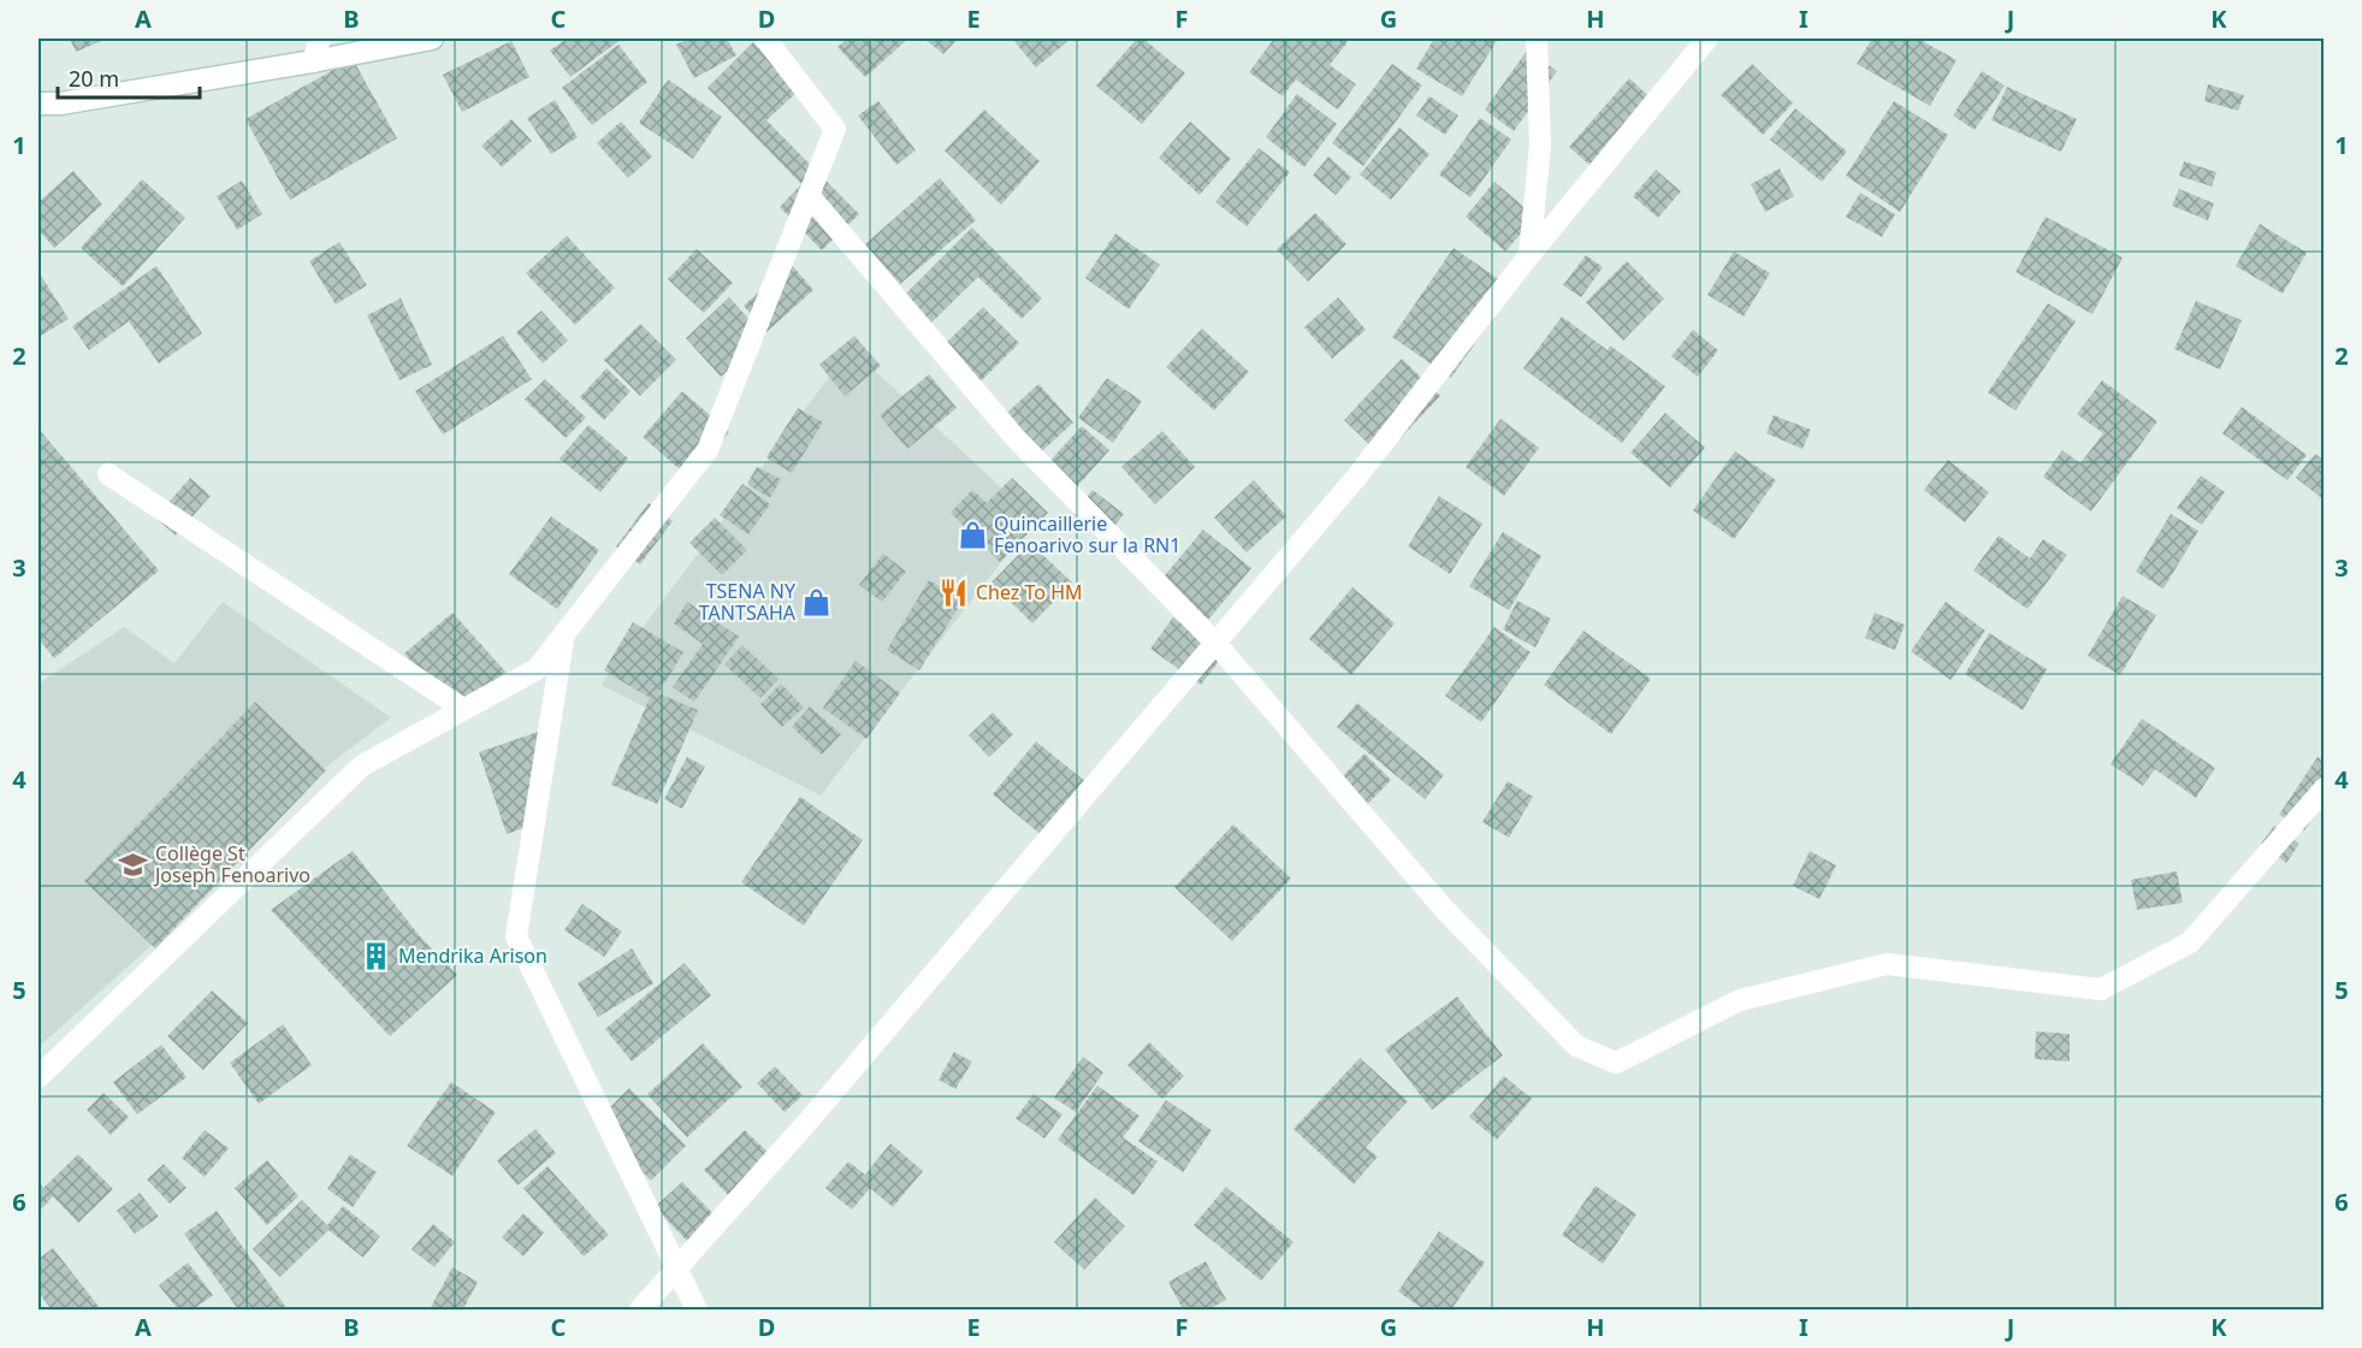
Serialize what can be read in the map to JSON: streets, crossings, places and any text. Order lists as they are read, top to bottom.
{
  "places": {
    "shop": ["Quincaillerie Fenoarivo sur la RN1", "TSENA NY TANTSAHA"],
    "restaurant": ["Chez To HM"],
    "school or university": ["Collège St Joseph Fenoarivo"],
    "building": ["Mendrika Arison"]
  },
  "scale_bar": "20 m",
  "grid": {
    "columns": [
      "A",
      "B",
      "C",
      "D",
      "E",
      "F",
      "G",
      "H",
      "I",
      "J",
      "K"
    ],
    "rows": [
      "1",
      "2",
      "3",
      "4",
      "5",
      "6"
    ]
  }
}
